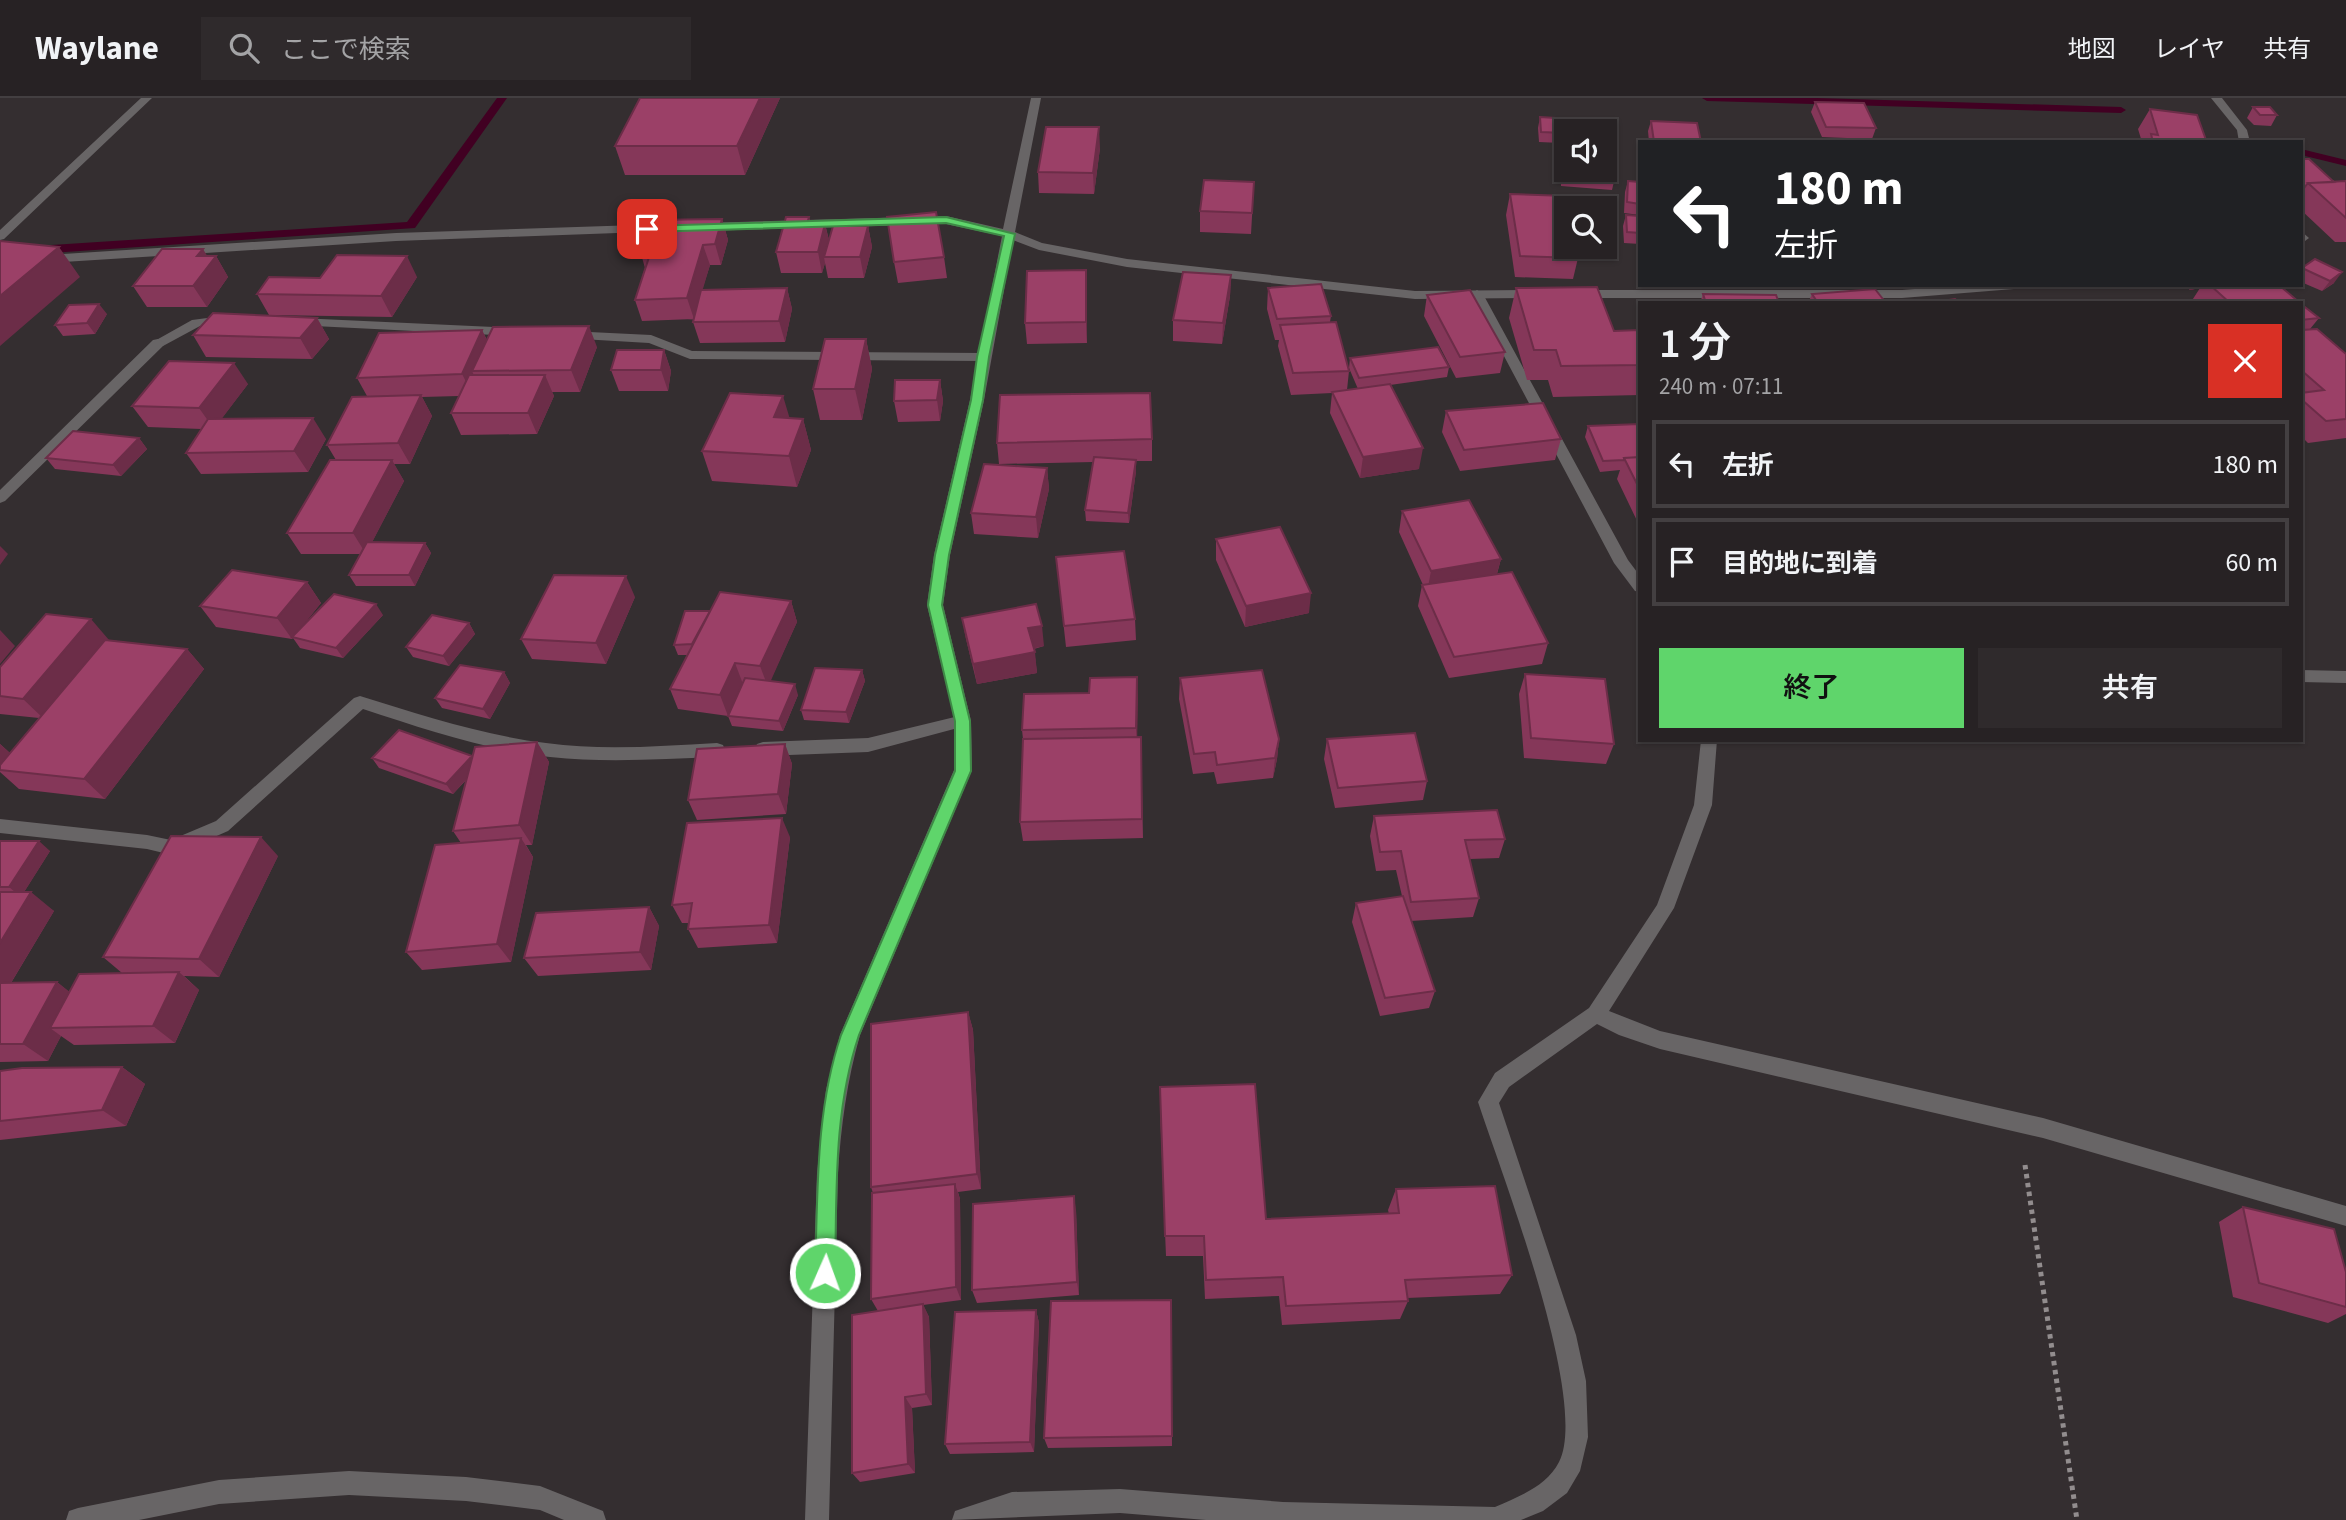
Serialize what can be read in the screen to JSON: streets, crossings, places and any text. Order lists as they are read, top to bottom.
{
  "page": {
    "header": "Waylane",
    "search": "ここで検索",
    "nav": ["地図", "レイヤ", "共有"],
    "turn": ["180 m", "左折"],
    "heading": ["1 分", "240 m · 07:11"],
    "list": [
      {
        "name": "左折",
        "value": "180 m"
      },
      {
        "name": "目的地に到着",
        "value": "60 m"
      }
    ],
    "buttons": ["終了", "共有"]
  }
}
